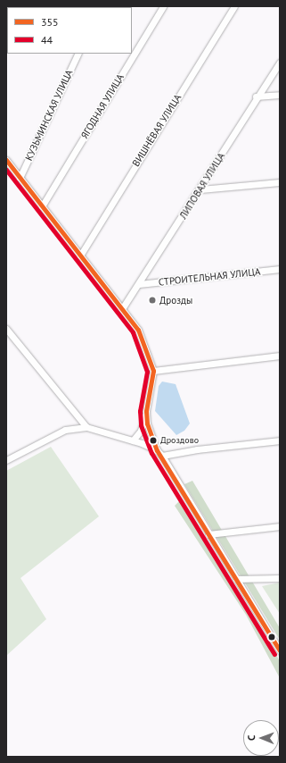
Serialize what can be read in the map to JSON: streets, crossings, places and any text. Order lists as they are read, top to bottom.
{
  "streets": {
    "street": [
      "ЯГОДНАЯ УЛИЦА",
      "КУЗЬМИНСКАЯ УЛИЦА",
      "ВИШНЁВАЯ УЛИЦА",
      "ЛИПОВАЯ УЛИЦА",
      "СТРОИТЕЛЬНАЯ УЛИЦА"
    ]
  },
  "crossings": [
    ["ЛИПОВАЯ УЛИЦА", "СТРОИТЕЛЬНАЯ УЛИЦА"]
  ],
  "places": ["Дрозды", "Дроздово"],
  "lines": ["transit line 355", "transit line 44"],
  "legend": ["355", "44"],
  "north": "left"
}
